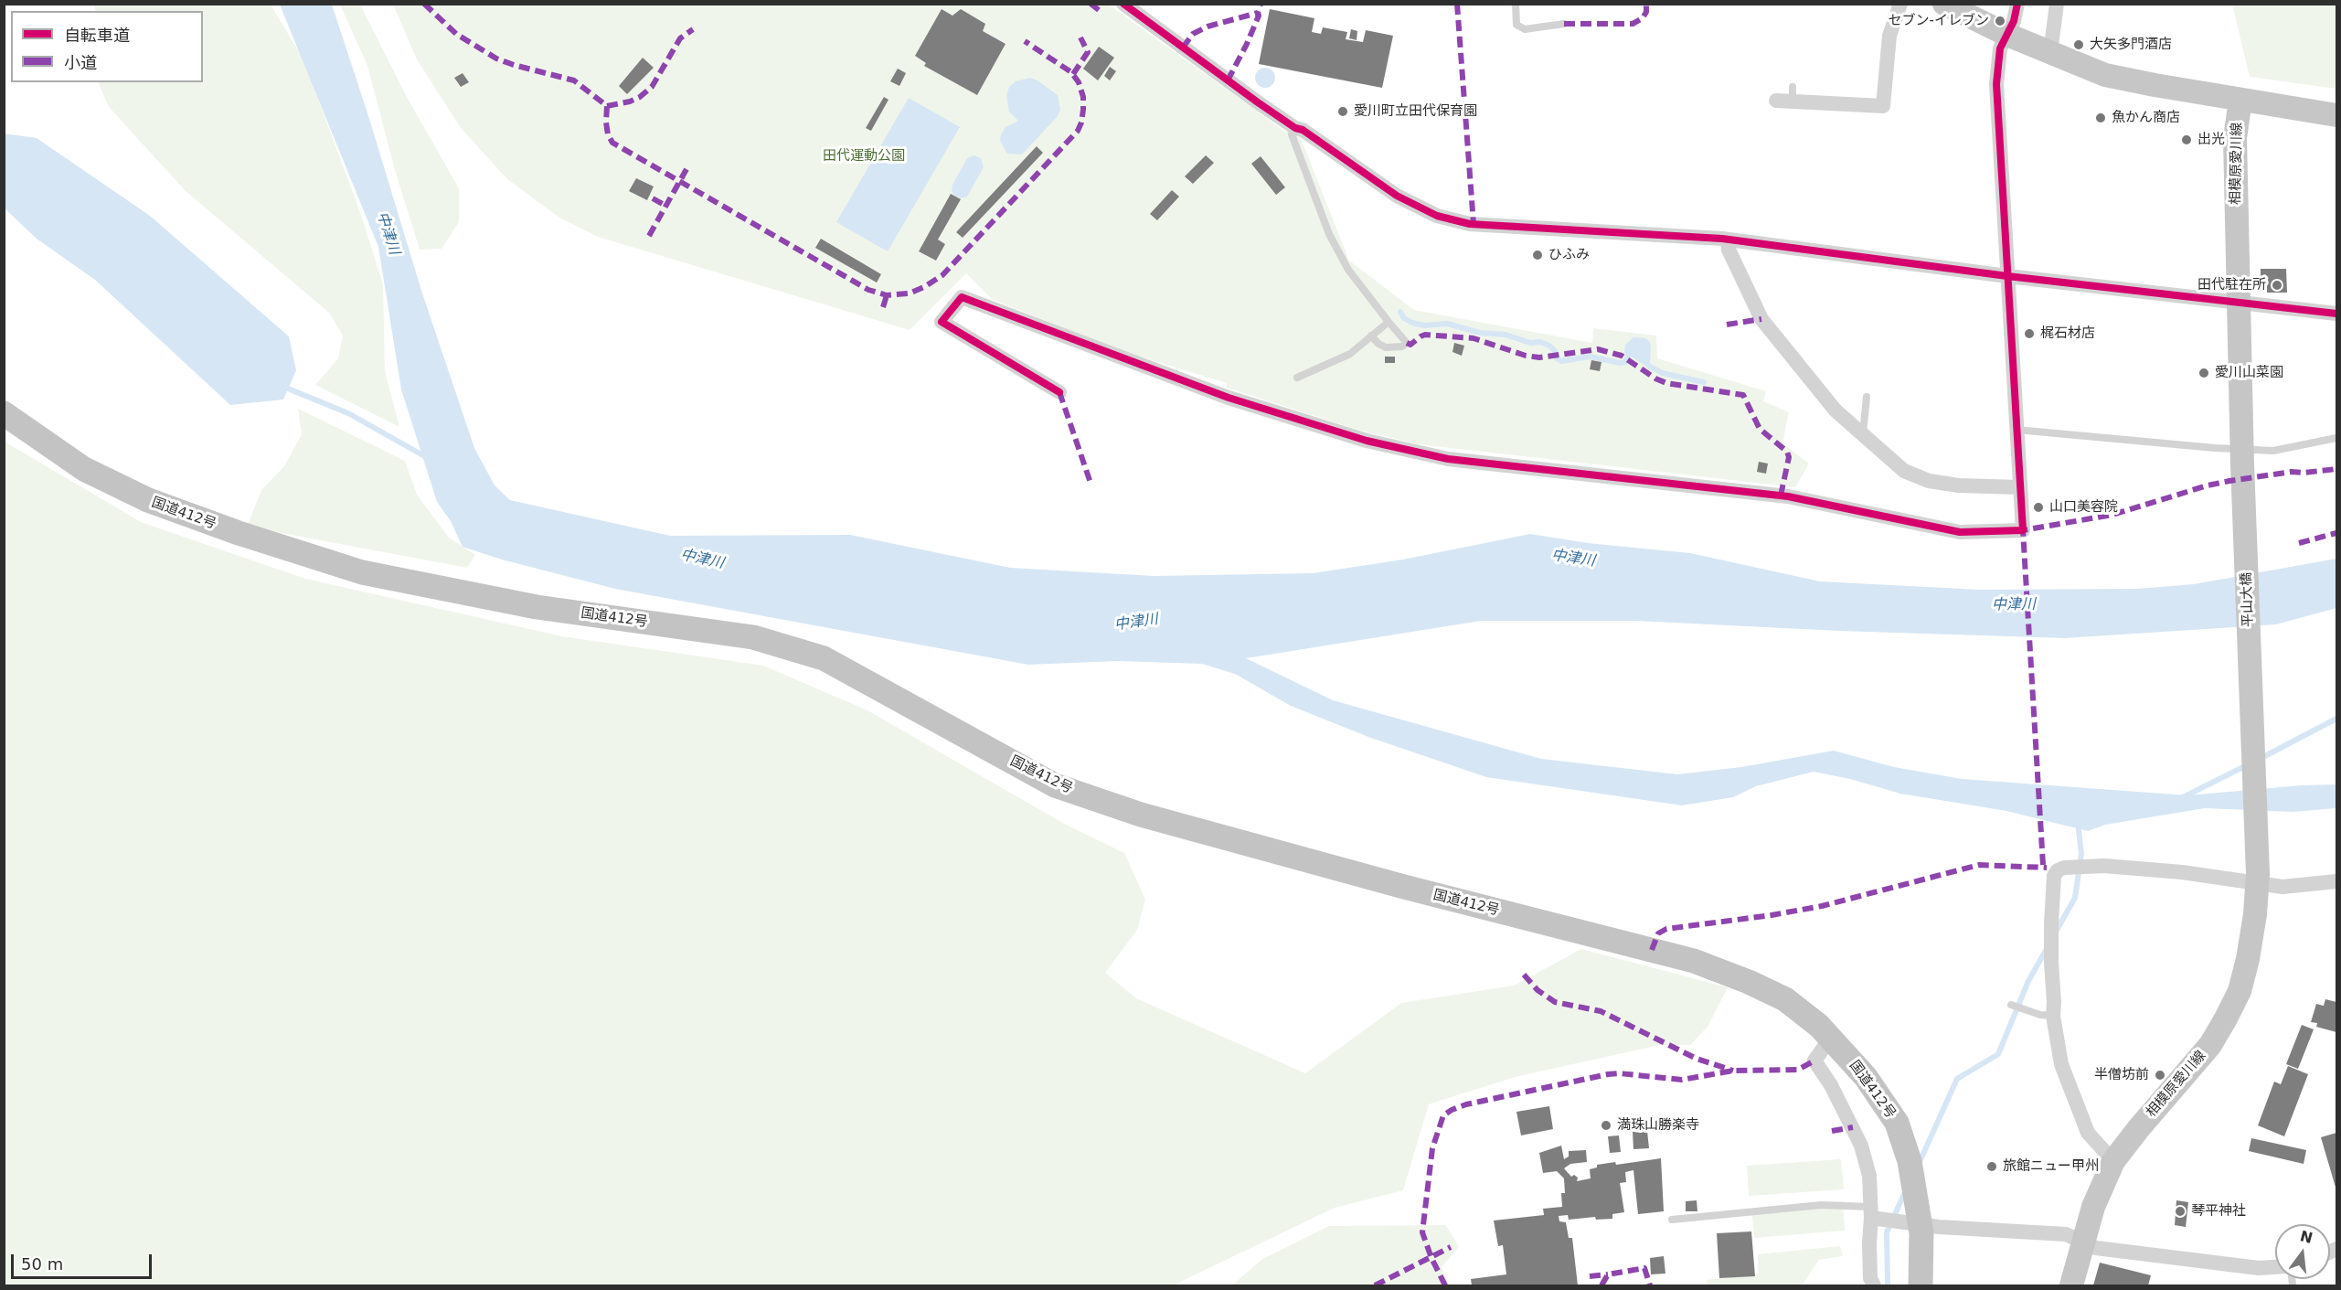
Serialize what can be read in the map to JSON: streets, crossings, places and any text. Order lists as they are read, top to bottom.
{
  "streets": {
    "highway": ["国道412号"],
    "main road": ["相模原愛川線", "平山大橋"]
  },
  "crossings": [
    ["相模原愛川線", "平山大橋"]
  ],
  "water": ["中津川"],
  "parks": ["田代運動公園"],
  "places": [
    "セブン-イレブン",
    "大矢多門酒店",
    "愛川町立田代保育園",
    "魚かん商店",
    "出光",
    "ひふみ",
    "田代駐在所",
    "梶石材店",
    "愛川山菜園",
    "山口美容院",
    "半僧坊前",
    "満珠山勝楽寺",
    "旅館ニュー甲州",
    "琴平神社"
  ],
  "legend": ["自転車道", "小道"],
  "scale_bar": "50 m",
  "north": "top"
}
